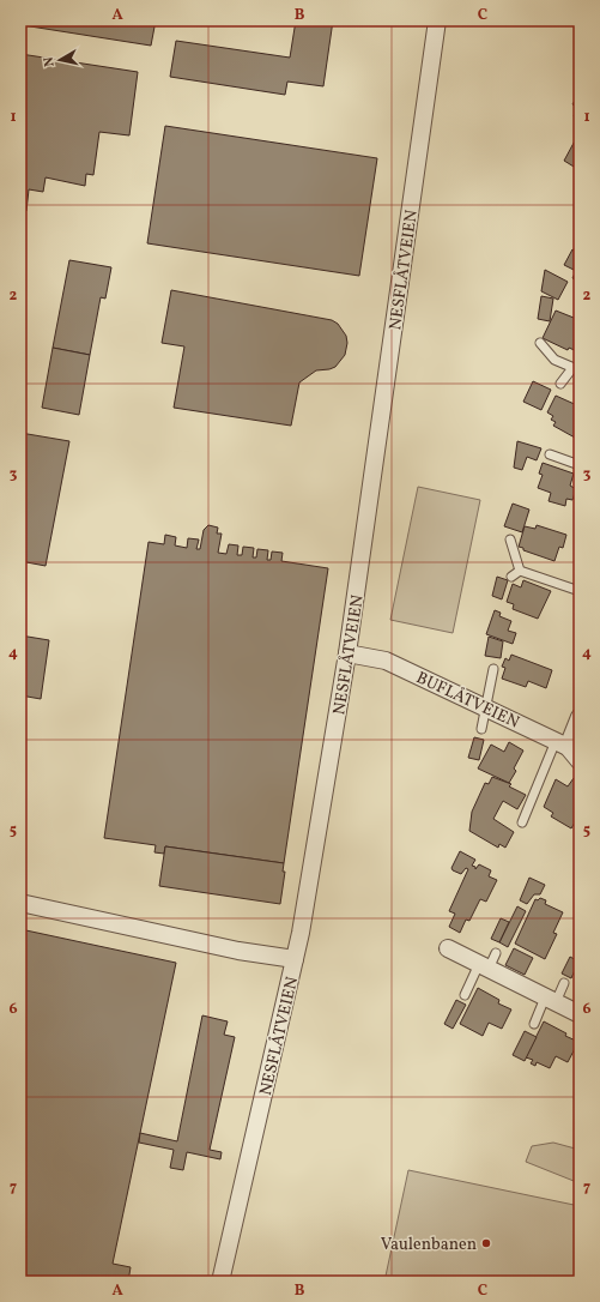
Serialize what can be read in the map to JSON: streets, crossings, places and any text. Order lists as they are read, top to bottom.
{
  "streets": {
    "street": ["NESFLÅTVEIEN", "BUFLÅTVEIEN"]
  },
  "crossings": [
    ["NESFLÅTVEIEN", "BUFLÅTVEIEN"]
  ],
  "places": ["Vaulenbanen"],
  "north": "left",
  "grid": {
    "columns": ["A", "B", "C"],
    "rows": [
      "1",
      "2",
      "3",
      "4",
      "5",
      "6",
      "7"
    ]
  }
}
